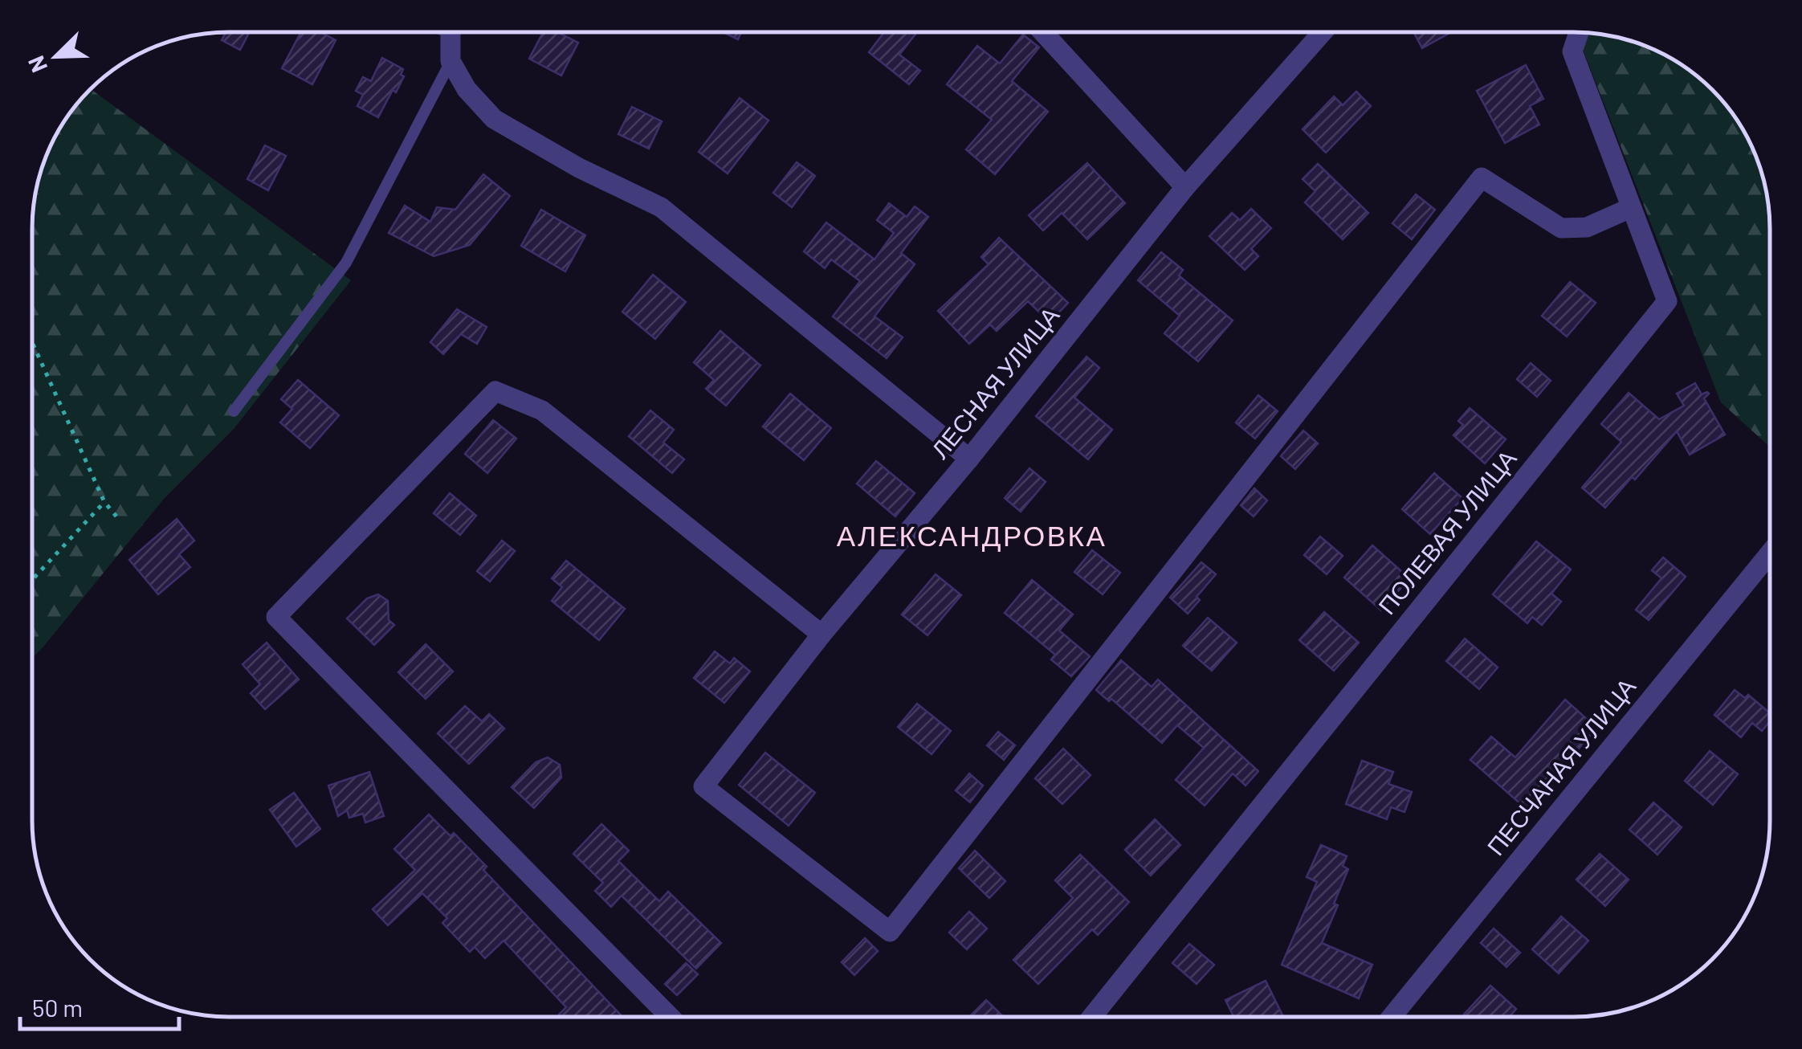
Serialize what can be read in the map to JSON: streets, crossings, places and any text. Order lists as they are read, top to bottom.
{
  "streets": {
    "street": ["ЛЕСНАЯ УЛИЦА", "ПОЛЕВАЯ УЛИЦА", "ПЕСЧАНАЯ УЛИЦА"]
  },
  "crossings": [
    ["ЛЕСНАЯ УЛИЦА", "ПОЛЕВАЯ УЛИЦА"]
  ],
  "districts": ["АЛЕКСАНДРОВКА"],
  "scale_bar": "50 m",
  "north": "bottom left"
}
